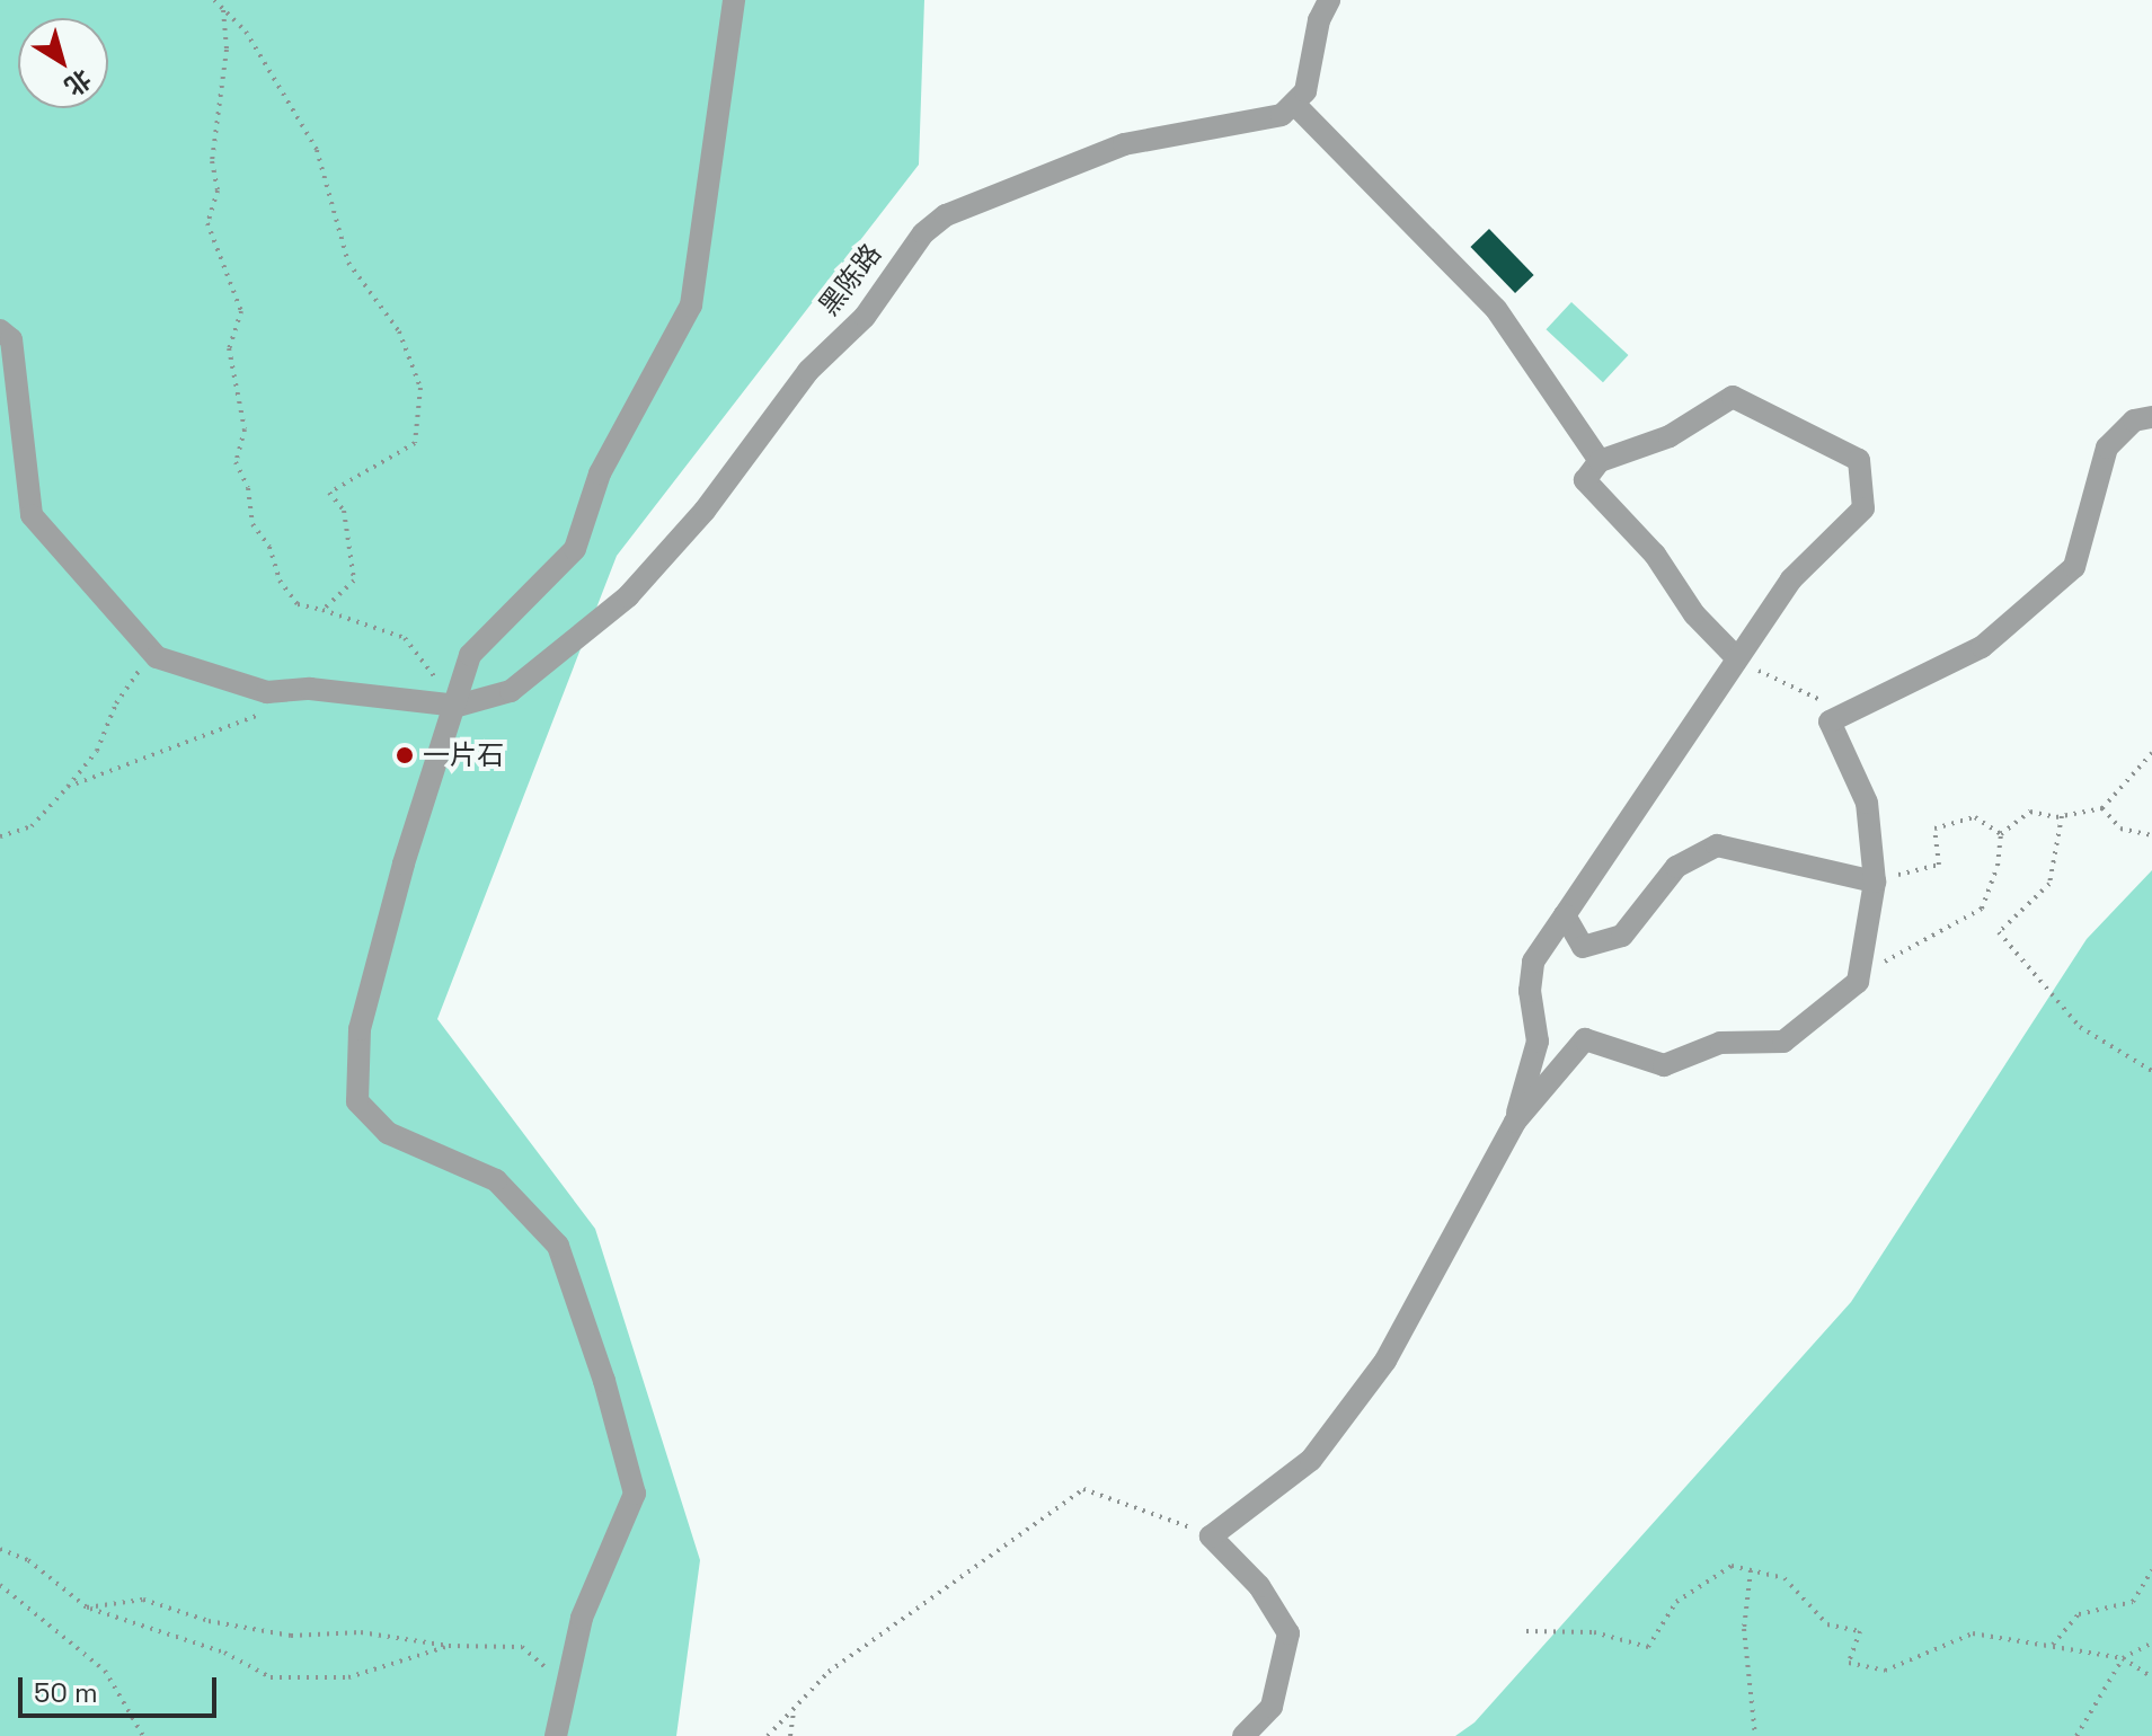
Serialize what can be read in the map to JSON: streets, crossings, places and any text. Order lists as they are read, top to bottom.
{
  "streets": {
    "street": ["黑陈路"]
  },
  "places": ["一片石"],
  "scale_bar": "50 m",
  "north": "bottom right"
}
